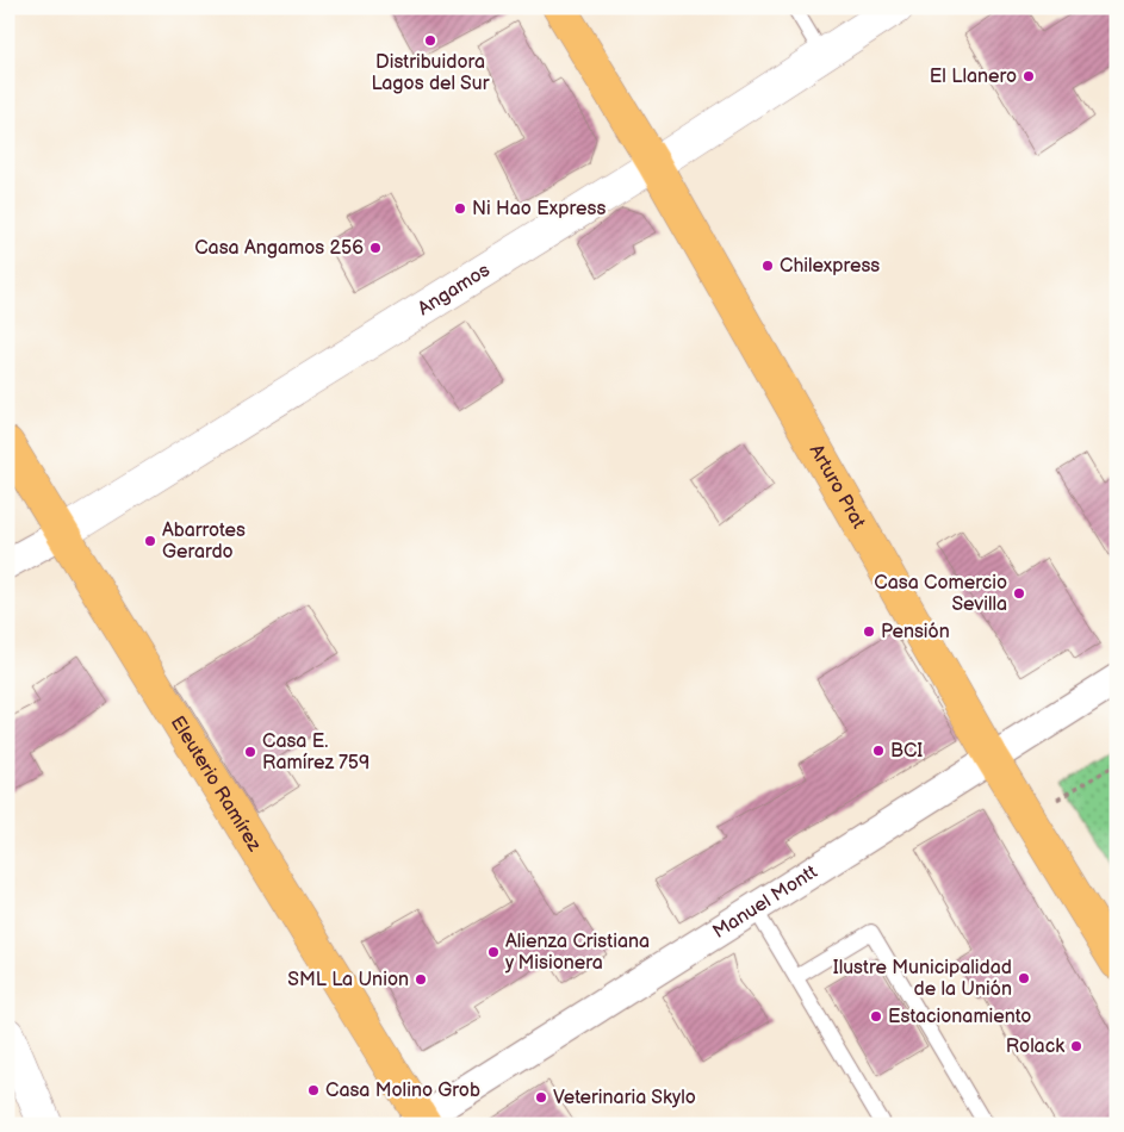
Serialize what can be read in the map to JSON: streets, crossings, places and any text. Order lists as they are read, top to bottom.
{
  "streets": {
    "main road": ["Arturo Prat", "Eleuterio Ramírez"],
    "street": ["Angamos", "Manuel Montt"]
  },
  "crossings": [
    ["Angamos", "Arturo Prat"],
    ["Angamos", "Eleuterio Ramírez"],
    ["Arturo Prat", "Manuel Montt"],
    ["Eleuterio Ramírez", "Manuel Montt"]
  ],
  "places": [
    "Distribuidora Lagos del Sur",
    "El Llanero",
    "Ni Hao Express",
    "Casa Angamos 256",
    "Chilexpress",
    "Abarrotes Gerardo",
    "Casa Comercio Sevilla",
    "Pensión",
    "BCI",
    "Casa E. Ramírez 759",
    "Alienza Cristiana y Misionera",
    "Ilustre Municipalidad de la Unión",
    "SML La Union",
    "Estacionamiento",
    "Rolack",
    "Casa Molino Grob",
    "Veterinaria Skylo"
  ]
}
